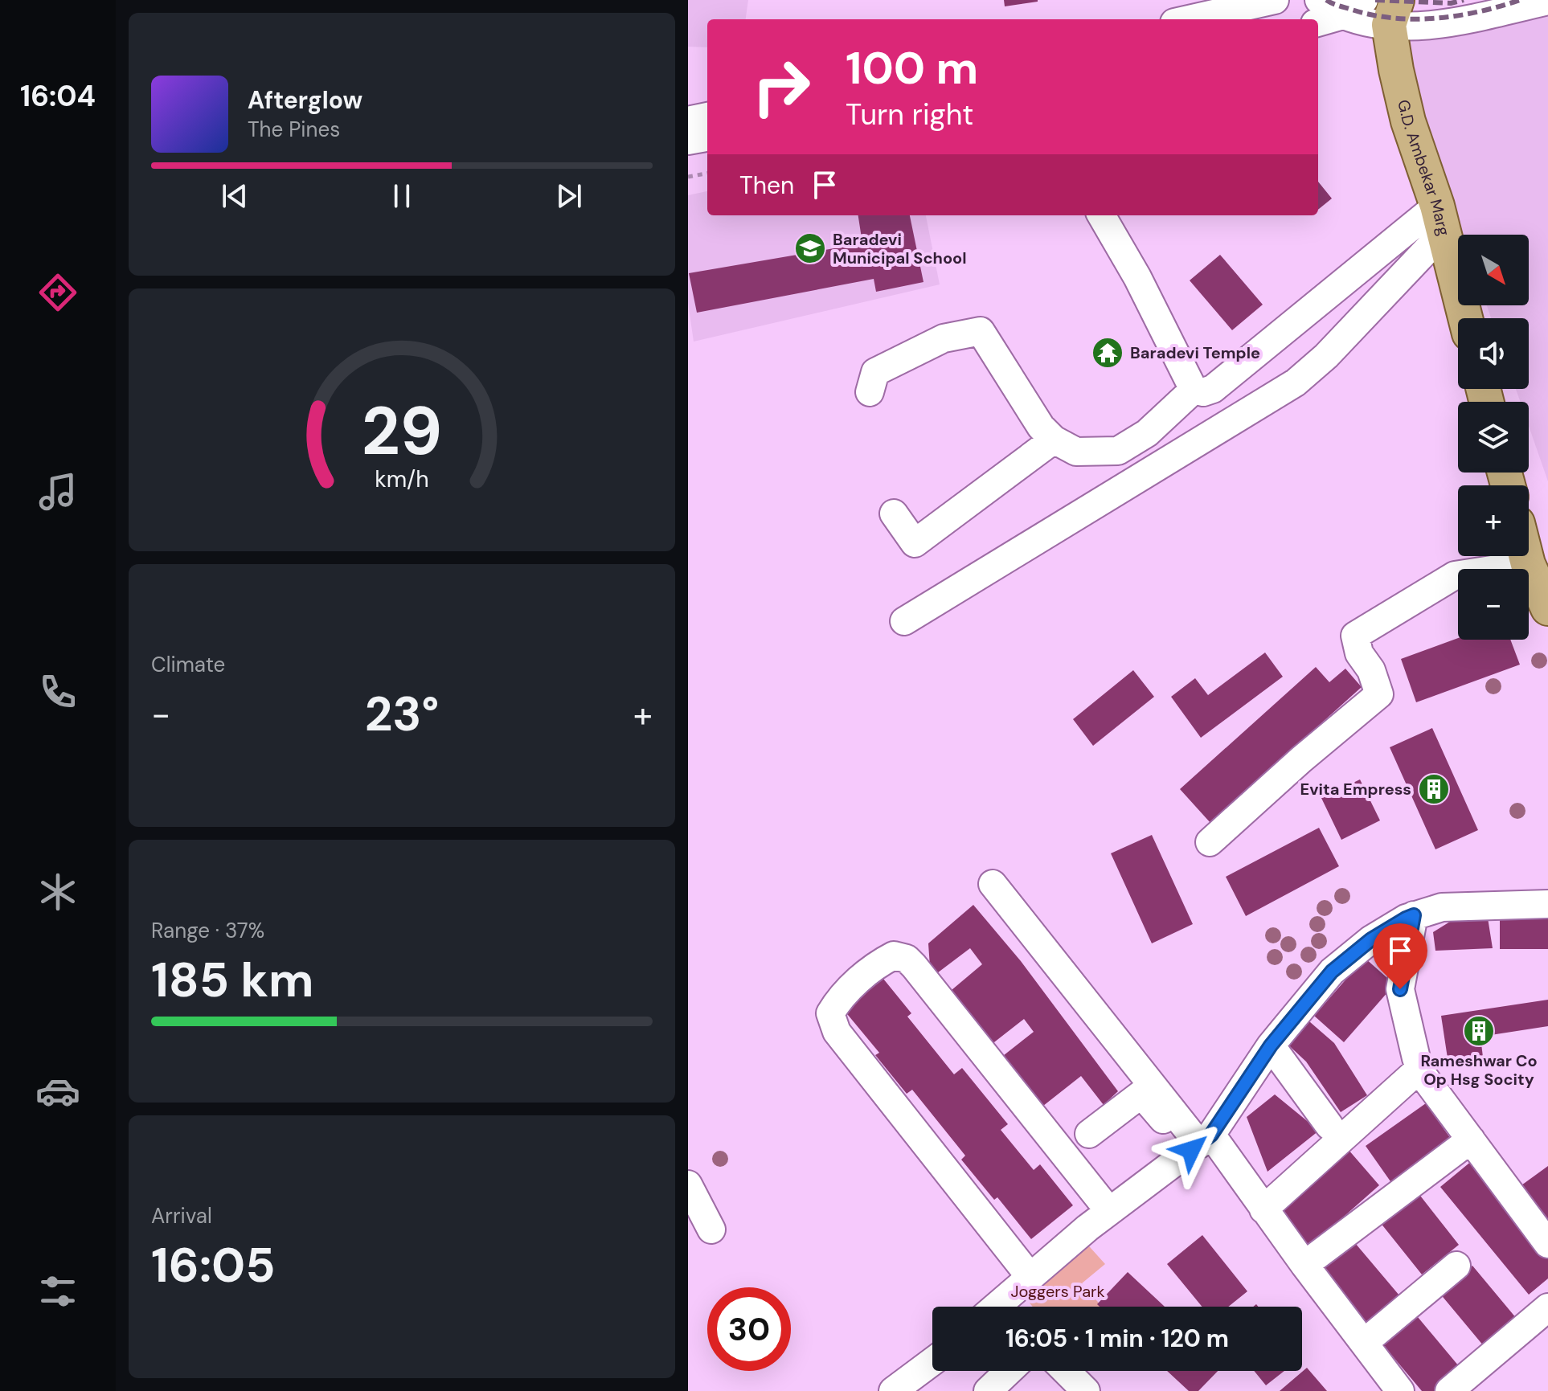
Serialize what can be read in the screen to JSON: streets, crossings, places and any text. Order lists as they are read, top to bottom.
{
  "streets": {
    "main road": ["G.D. Ambekar Marg"]
  },
  "parks": ["Joggers Park"],
  "places": {
    "school or university": ["Baradevi Municipal School"],
    "temple": ["Baradevi Temple"],
    "building": ["Evita Empress", "Rameshwar Co Op Hsg Socity"]
  },
  "north": "bottom right",
  "page": {
    "tabs": "16:04",
    "turn": ["100 m", "Turn right"],
    "song": ["Afterglow", "The Pines"],
    "then": "Then",
    "map_buttons": ["+", "−"],
    "tile": [
      "Climate",
      ["Range · 37%", "185 km"],
      ["Arrival", "16:05"]
    ],
    "heat": ["−", "23°", "+"],
    "limit": "30",
    "trip": "16:05 · 1 min · 120 m",
    "gauge": ["29", "km/h"]
  }
}
